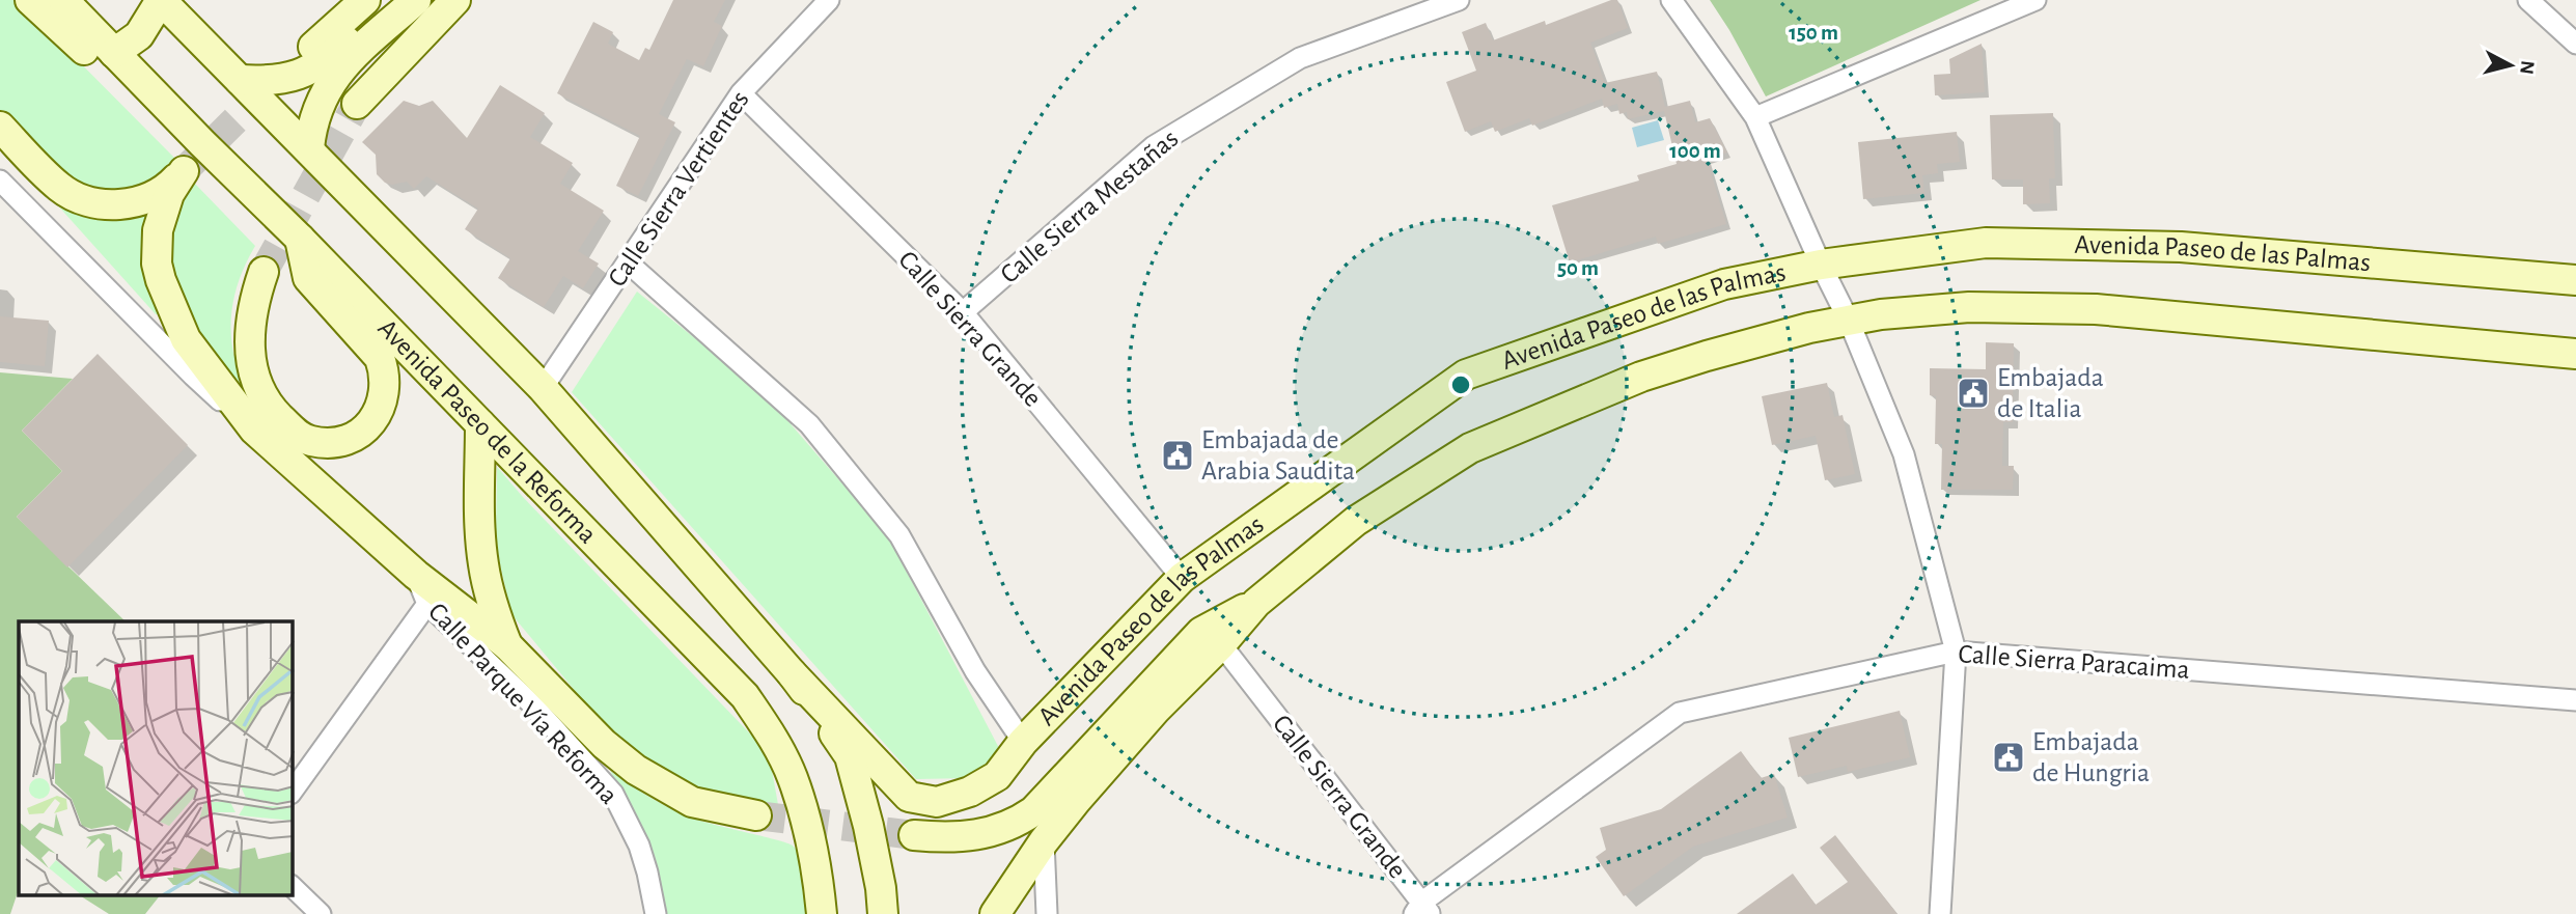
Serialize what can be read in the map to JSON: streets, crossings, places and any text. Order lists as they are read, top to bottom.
{
  "streets": {
    "main road": ["Avenida Paseo de las Palmas", "Avenida Paseo de la Reforma"],
    "street": [
      "Calle Sierra Vertientes",
      "Calle Sierra Mestañas",
      "Calle Sierra Grande",
      "Calle Sierra Paracaima",
      "Calle Parque Vía Reforma"
    ]
  },
  "crossings": [
    ["Calle Sierra Vertientes", "Calle Sierra Grande"],
    ["Calle Sierra Mestañas", "Calle Sierra Grande"],
    ["Avenida Paseo de las Palmas", "Calle Sierra Grande"],
    ["Calle Sierra Grande", "Calle Sierra Paracaima"]
  ],
  "places": {
    "public building": ["Embajada de Italia", "Embajada de Arabia Saudita", "Embajada de Hungria"]
  },
  "north": "right",
  "rings": ["150 m", "100 m", "50 m"]
}
